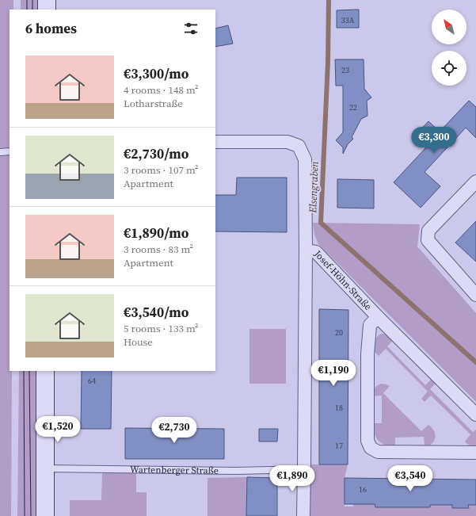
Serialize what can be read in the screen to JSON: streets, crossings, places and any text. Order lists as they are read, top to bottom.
{
  "streets": {
    "street": ["Josef-Höhn-Straße"],
    "lane": ["Wartenberger Straße"]
  },
  "water": ["Elsengraben"],
  "house_numbers": [
    "33A",
    "23",
    "22",
    "20",
    "64",
    "18",
    "17",
    "16"
  ],
  "north": "top left",
  "page": {
    "heading": "6 homes",
    "list": [
      {
        "name": "€3,300/mo",
        "note": "4 rooms · 148 m² · Lotharstraße"
      },
      {
        "name": "€2,730/mo",
        "note": "3 rooms · 107 m² · Apartment"
      },
      {
        "name": "€1,890/mo",
        "note": "3 rooms · 83 m² · Apartment"
      },
      {
        "name": "€3,540/mo",
        "note": "5 rooms · 133 m² · House"
      }
    ],
    "price": [
      "€3,300",
      "€1,190",
      "€1,520",
      "€2,730",
      "€1,890",
      "€3,540"
    ]
  }
}
